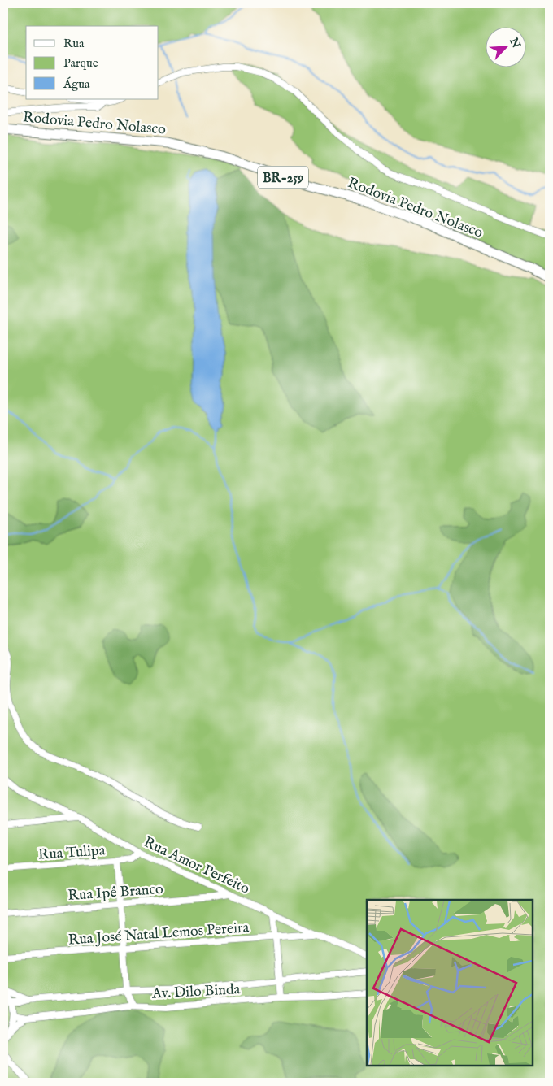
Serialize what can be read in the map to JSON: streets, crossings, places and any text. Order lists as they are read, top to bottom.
{
  "streets": {
    "highway": ["Rodovia Pedro Nolasco", "BR-259"],
    "street": [
      "Rua Tulipa",
      "Rua Amor Perfeito",
      "Rua Ipê Branco",
      "Rua José Natal Lemos Pereira",
      "Av. Dilo Binda"
    ]
  },
  "crossings": [
    ["Rua Tulipa", "Rua Amor Perfeito"],
    ["Rua Amor Perfeito", "Rua Ipê Branco"],
    ["Rua Amor Perfeito", "Rua José Natal Lemos Pereira"]
  ],
  "legend": ["Rua", "Parque", "Água"],
  "north": "top right"
}
